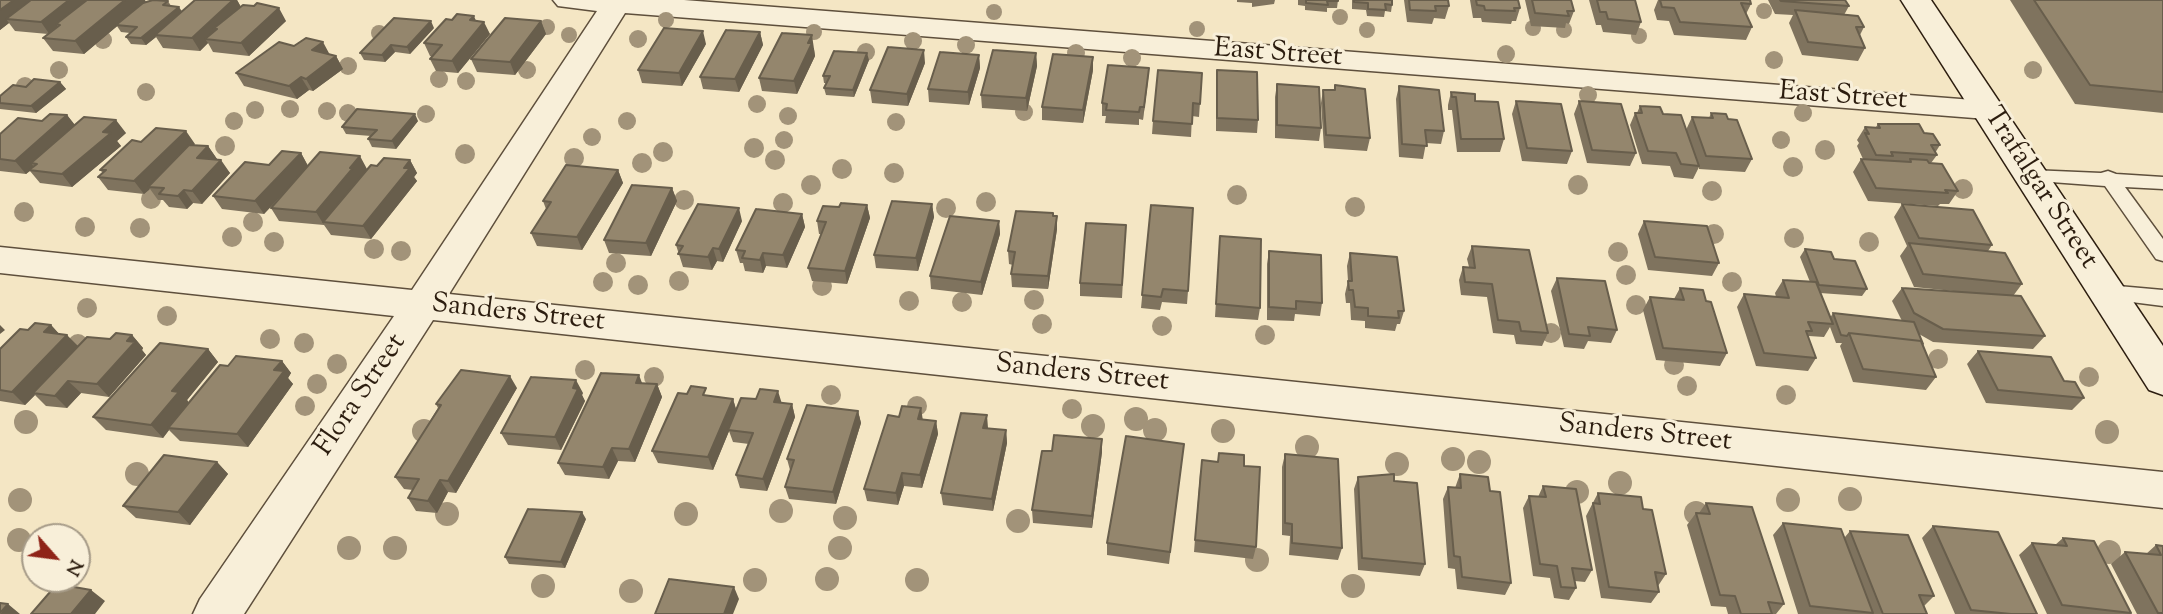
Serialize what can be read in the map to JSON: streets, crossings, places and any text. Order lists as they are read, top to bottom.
{
  "streets": {
    "street": [
      "East Street",
      "Trafalgar Street",
      "Sanders Street",
      "Flora Street"
    ]
  },
  "crossings": [
    ["East Street", "Trafalgar Street"],
    ["East Street", "Flora Street"],
    ["Sanders Street", "Flora Street"]
  ],
  "north": "bottom right"
}
